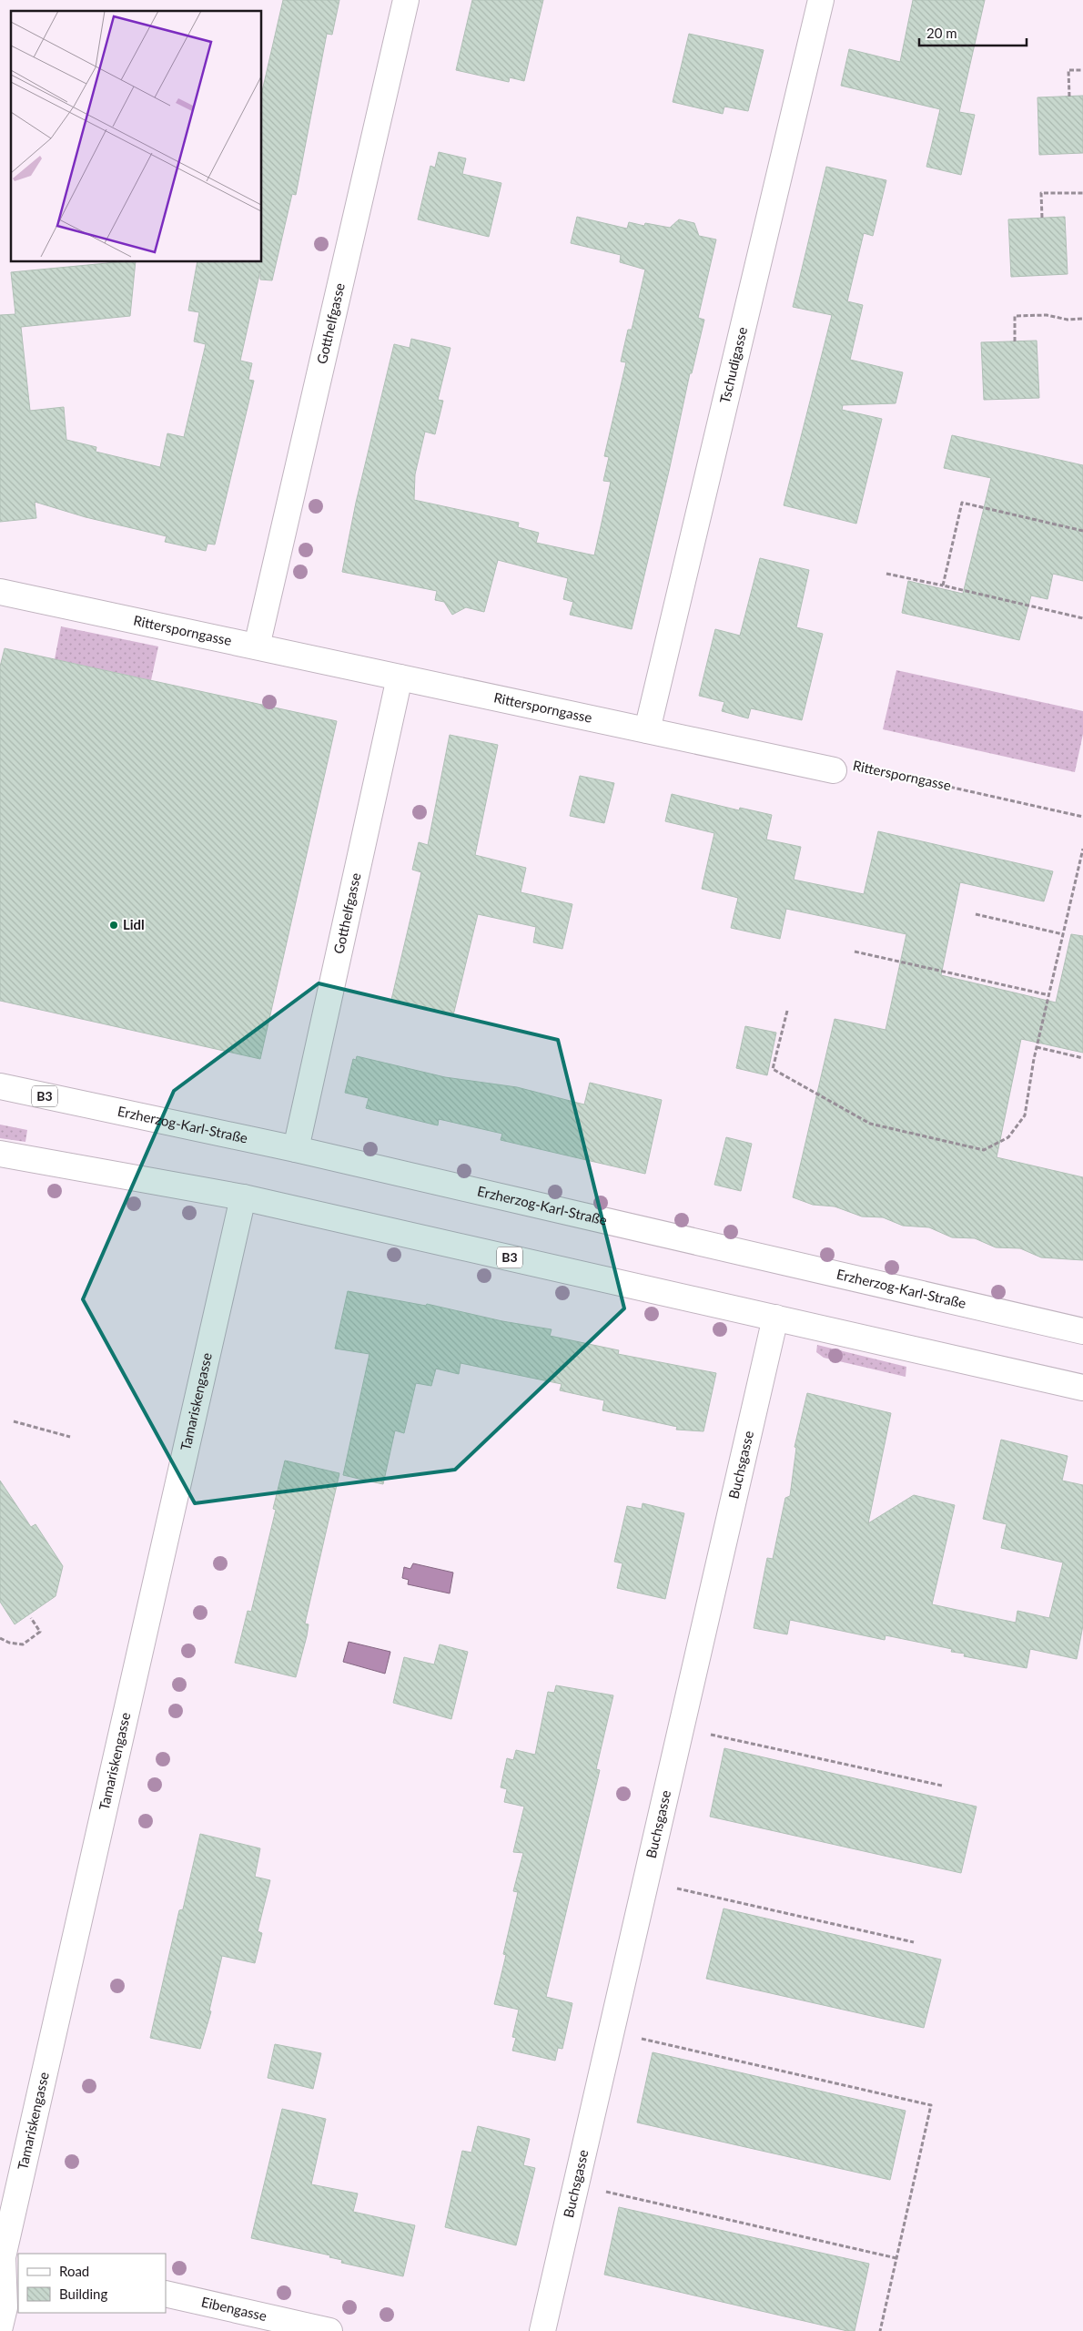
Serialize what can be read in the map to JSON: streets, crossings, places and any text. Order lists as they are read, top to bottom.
{
  "streets": {
    "street": [
      "Gotthelfgasse",
      "Tschudigasse",
      "Rittersporngasse",
      "B3",
      "Erzherzog-Karl-Straße",
      "Tamariskengasse",
      "Buchsgasse",
      "Eibengasse"
    ]
  },
  "crossings": [
    ["Gotthelfgasse", "Rittersporngasse"],
    ["Gotthelfgasse", "Erzherzog-Karl-Straße"],
    ["Tschudigasse", "Rittersporngasse"],
    ["B3", "Tamariskengasse"],
    ["B3", "Buchsgasse"]
  ],
  "places": ["Lidl"],
  "legend": ["Road", "Building"],
  "scale_bar": "20 m"
}
